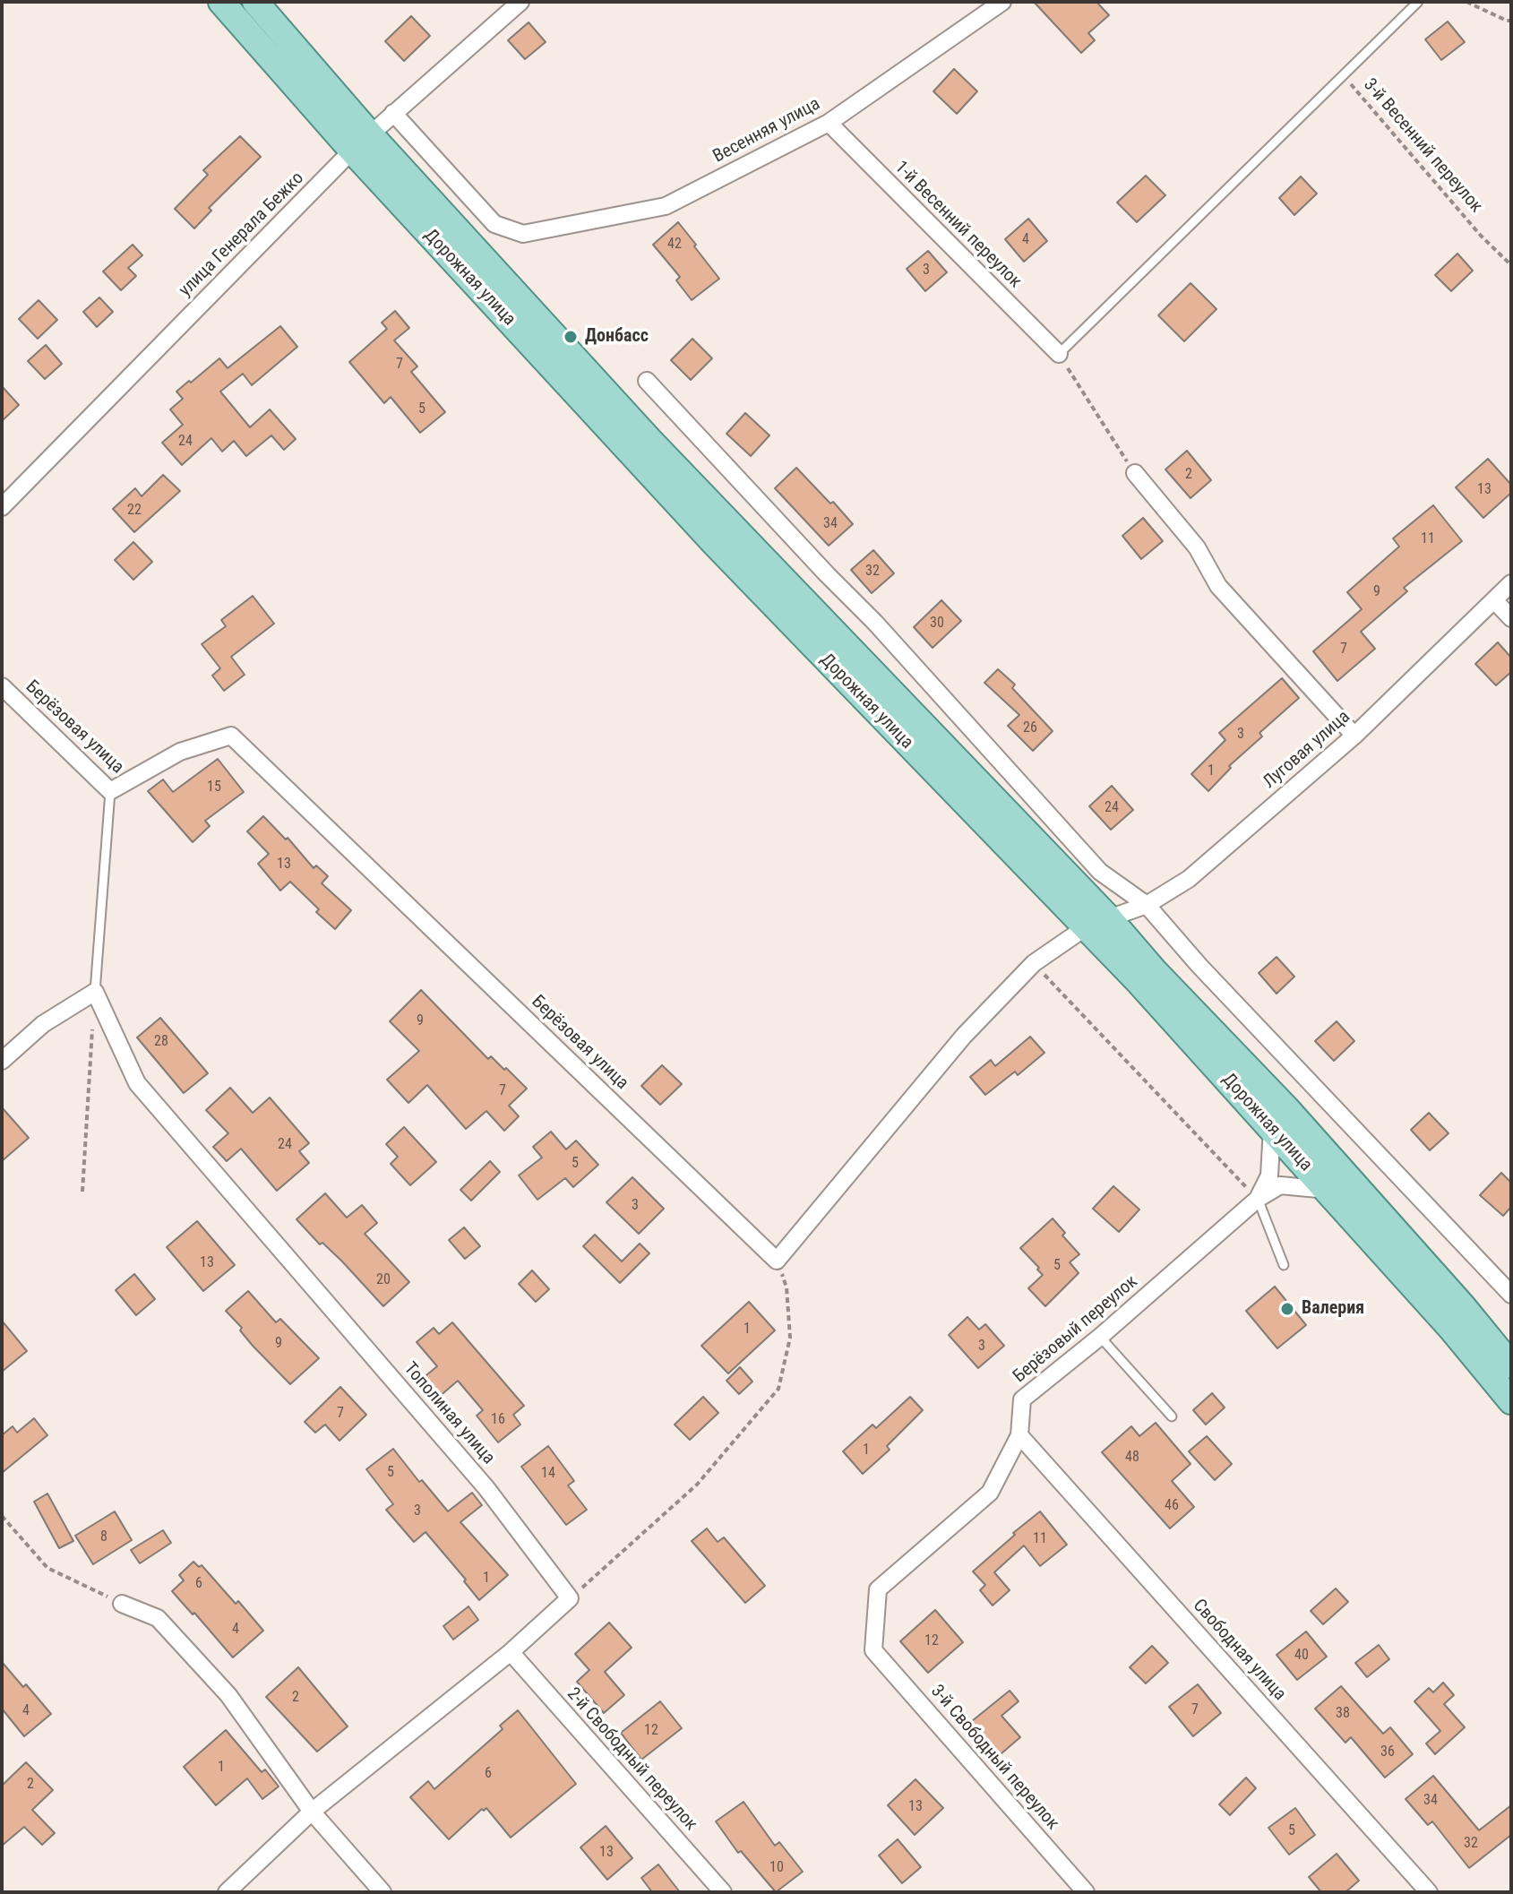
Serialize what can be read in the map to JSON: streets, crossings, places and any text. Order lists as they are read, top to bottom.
{
  "streets": {
    "main road": ["Дорожная улица"],
    "street": [
      "Весенняя улица",
      "1-й Весенний переулок",
      "улица Генерала Бежко",
      "Берёзовая улица",
      "Луговая улица",
      "Берёзовый переулок",
      "Тополиная улица",
      "Свободная улица",
      "3-й Свободный переулок",
      "2-й Свободный переулок"
    ],
    "path": ["3-й Весенний переулок"]
  },
  "crossings": [
    ["Весенняя улица", "1-й Весенний переулок"],
    ["Весенняя улица", "улица Генерала Бежко"],
    ["улица Генерала Бежко", "Дорожная улица"],
    ["Дорожная улица", "Луговая улица"],
    ["Дорожная улица", "Берёзовый переулок"],
    ["Берёзовый переулок", "Свободная улица"],
    ["Берёзовый переулок", "3-й Свободный переулок"]
  ],
  "places": ["Донбасс", "Валерия"],
  "house_numbers": [
    "4",
    "42",
    "3",
    "7",
    "5",
    "24",
    "2",
    "13",
    "22",
    "34",
    "11",
    "32",
    "9",
    "30",
    "7",
    "26",
    "3",
    "1",
    "15",
    "24",
    "13",
    "9",
    "28",
    "7",
    "24",
    "5",
    "3",
    "13",
    "5",
    "20",
    "1",
    "9",
    "3",
    "7",
    "16",
    "1",
    "48",
    "5",
    "14",
    "46",
    "3",
    "8",
    "11",
    "1",
    "6",
    "4",
    "12",
    "40",
    "2",
    "7",
    "4",
    "38",
    "12",
    "36",
    "1",
    "6",
    "2",
    "34",
    "13",
    "5",
    "32",
    "13",
    "10"
  ]
}
